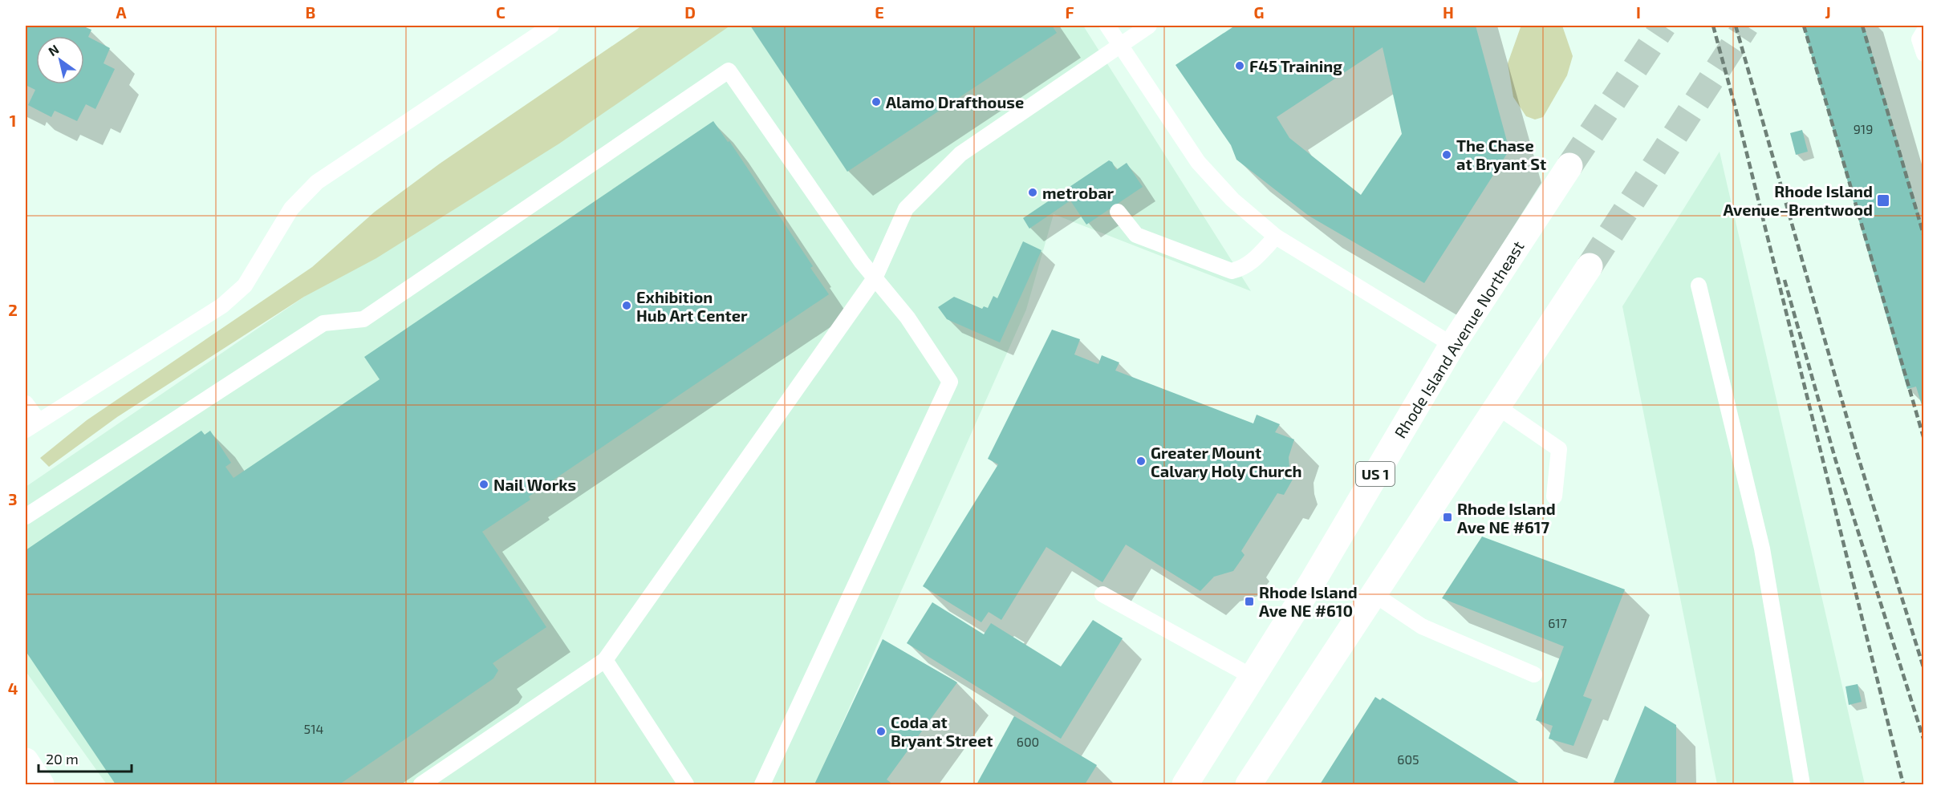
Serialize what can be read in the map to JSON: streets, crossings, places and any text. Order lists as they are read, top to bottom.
{
  "streets": {
    "main road": ["Rhode Island Avenue Northeast", "US 1"]
  },
  "places": {
    "other": [
      "F45 Training",
      "Alamo Drafthouse",
      "The Chase at Bryant St",
      "metrobar",
      "Exhibition Hub Art Center",
      "Greater Mount Calvary Holy Church",
      "Nail Works",
      "Coda at Bryant Street"
    ],
    "transit": ["Rhode Island Avenue–Brentwood", "Rhode Island Ave NE #617", "Rhode Island Ave NE #610"]
  },
  "house_numbers": [
    "919",
    "617",
    "514",
    "600",
    "605"
  ],
  "scale_bar": "20 m",
  "north": "top left",
  "grid": {
    "columns": [
      "A",
      "B",
      "C",
      "D",
      "E",
      "F",
      "G",
      "H",
      "I",
      "J"
    ],
    "rows": [
      "1",
      "2",
      "3",
      "4"
    ]
  }
}
